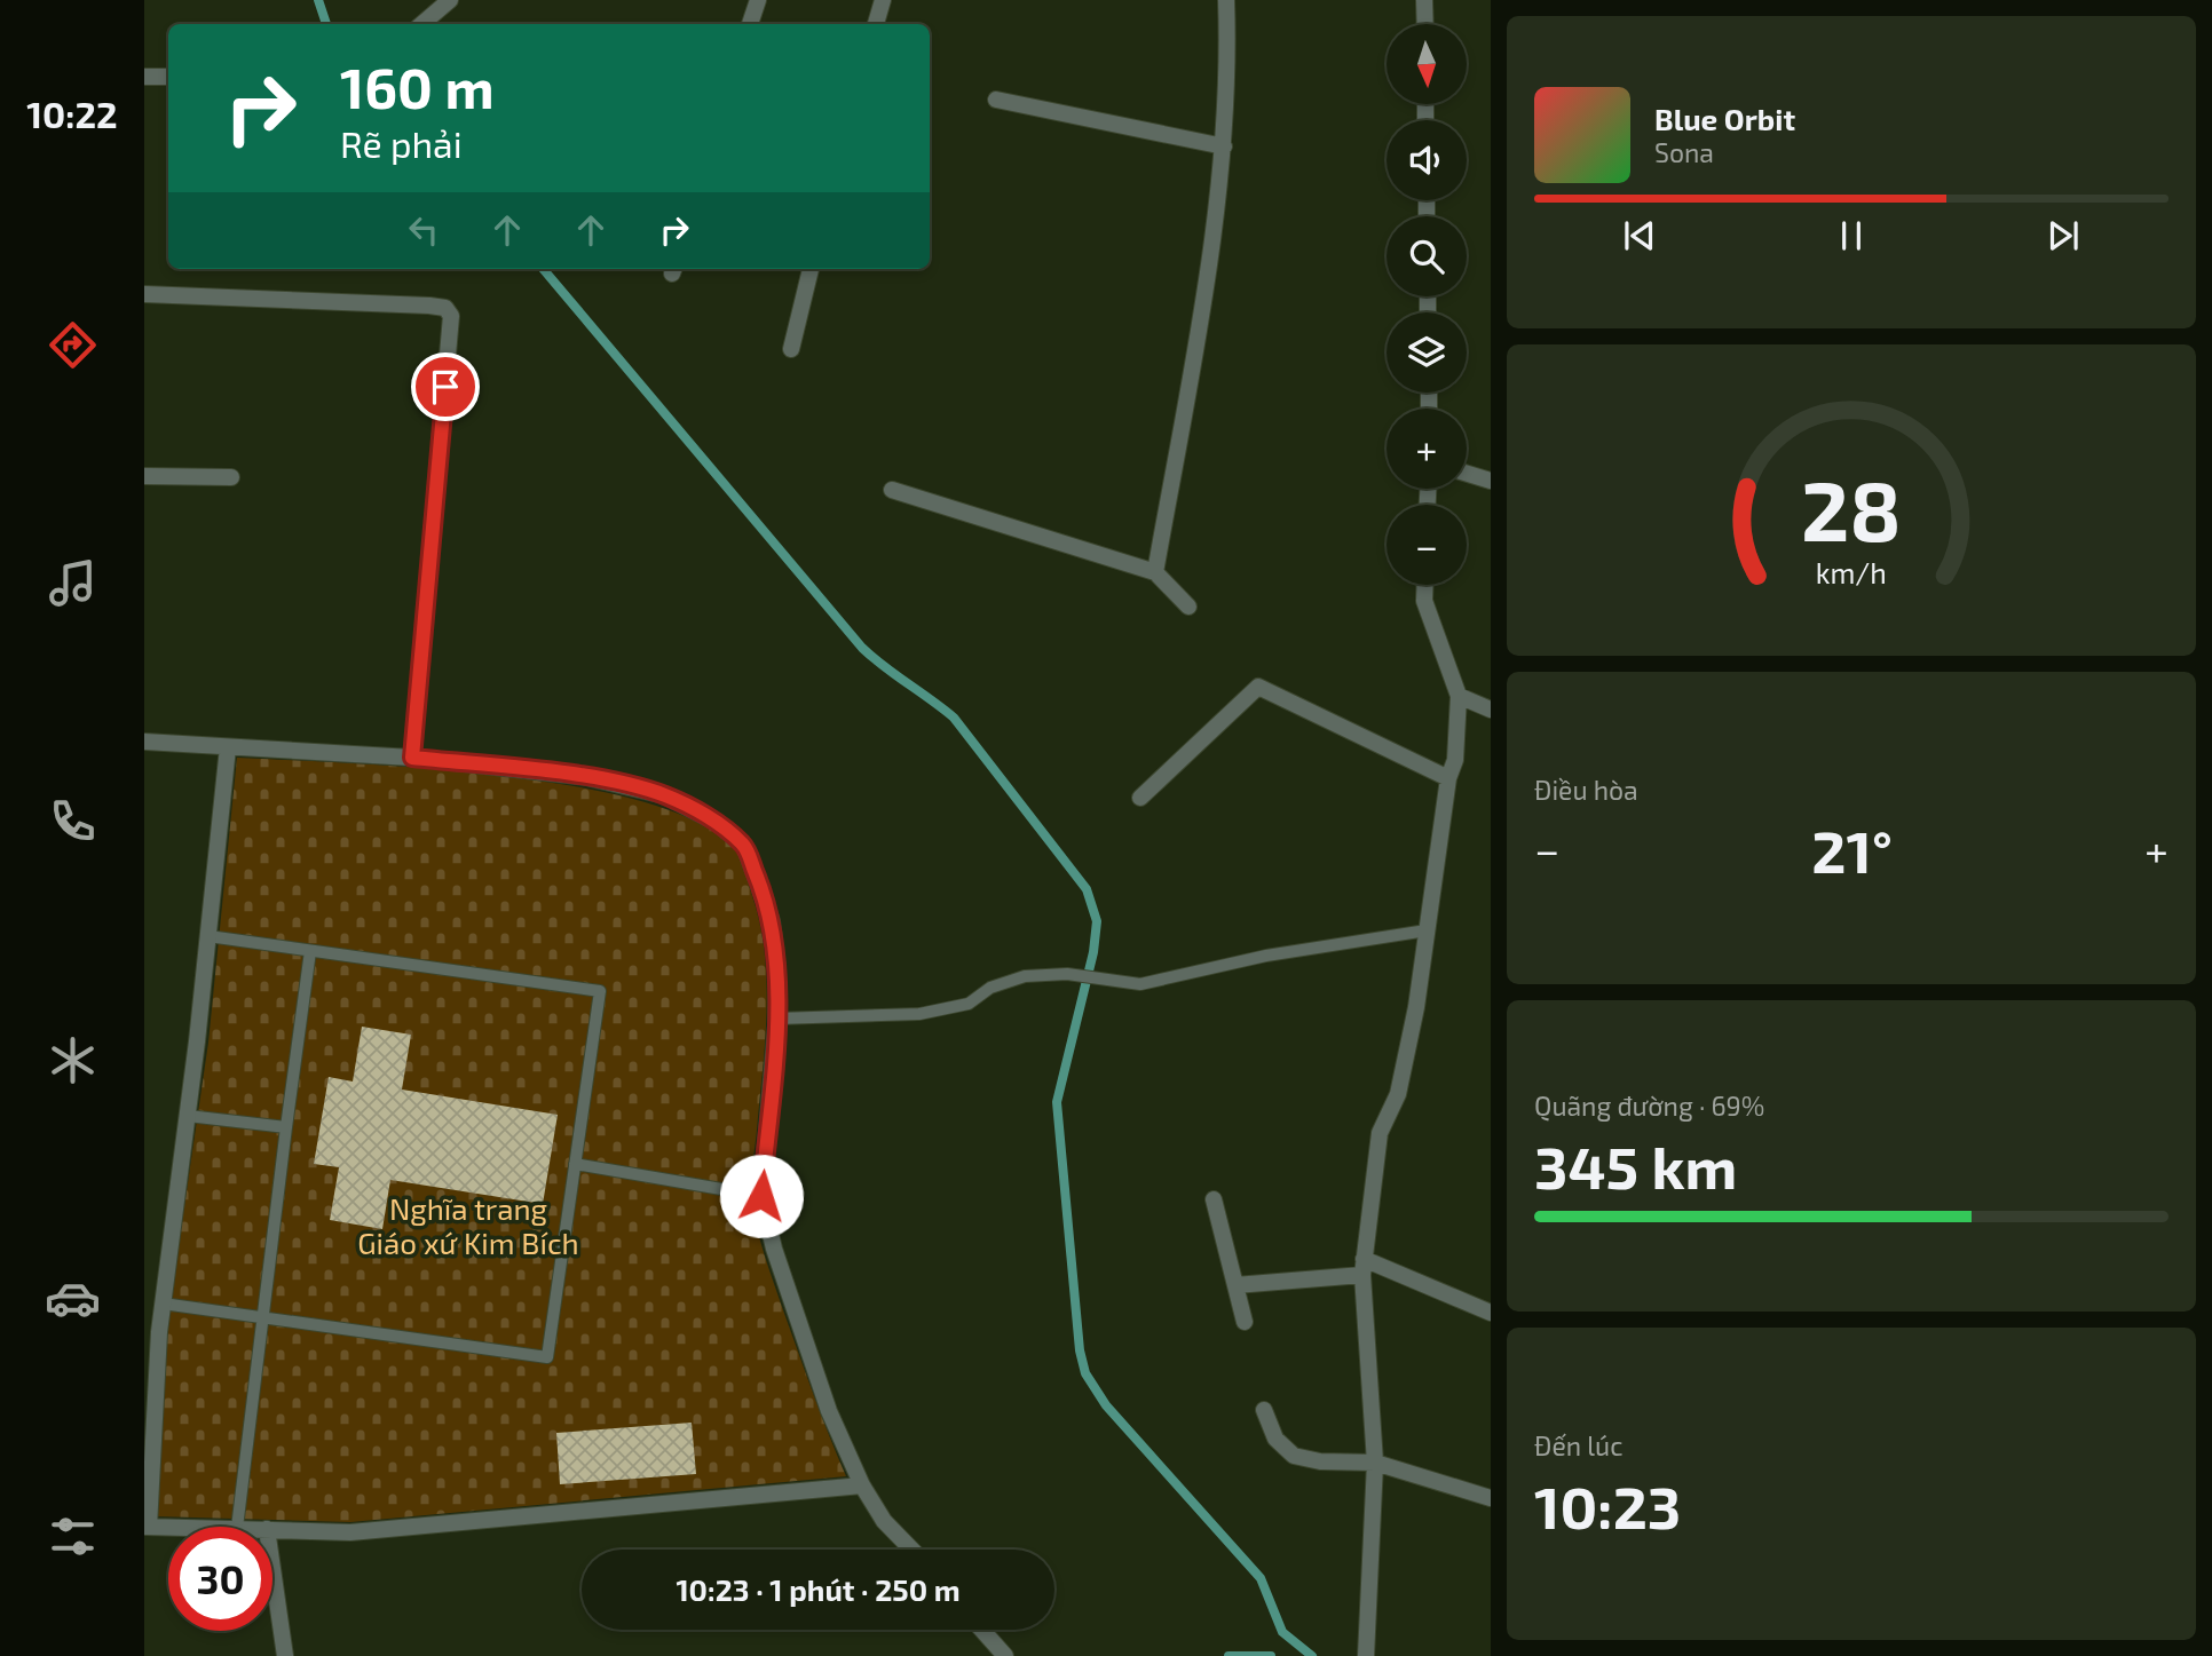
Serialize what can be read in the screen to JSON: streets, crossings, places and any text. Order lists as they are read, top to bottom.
{
  "parks": ["Nghĩa trang Giáo xứ Kim Bích"],
  "north": "bottom",
  "page": {
    "tabs": "10:22",
    "map_buttons": ["+", "−"],
    "turn": ["160 m", "Rẽ phải"],
    "song": ["Blue Orbit", "Sona"],
    "tile": [
      "Điều hòa",
      ["Quãng đường · 69%", "345 km"],
      ["Đến lúc", "10:23"]
    ],
    "heat": ["−", "21°", "+"],
    "limit": "30",
    "trip": "10:23 · 1 phút · 250 m",
    "gauge": ["28", "km/h"]
  }
}
